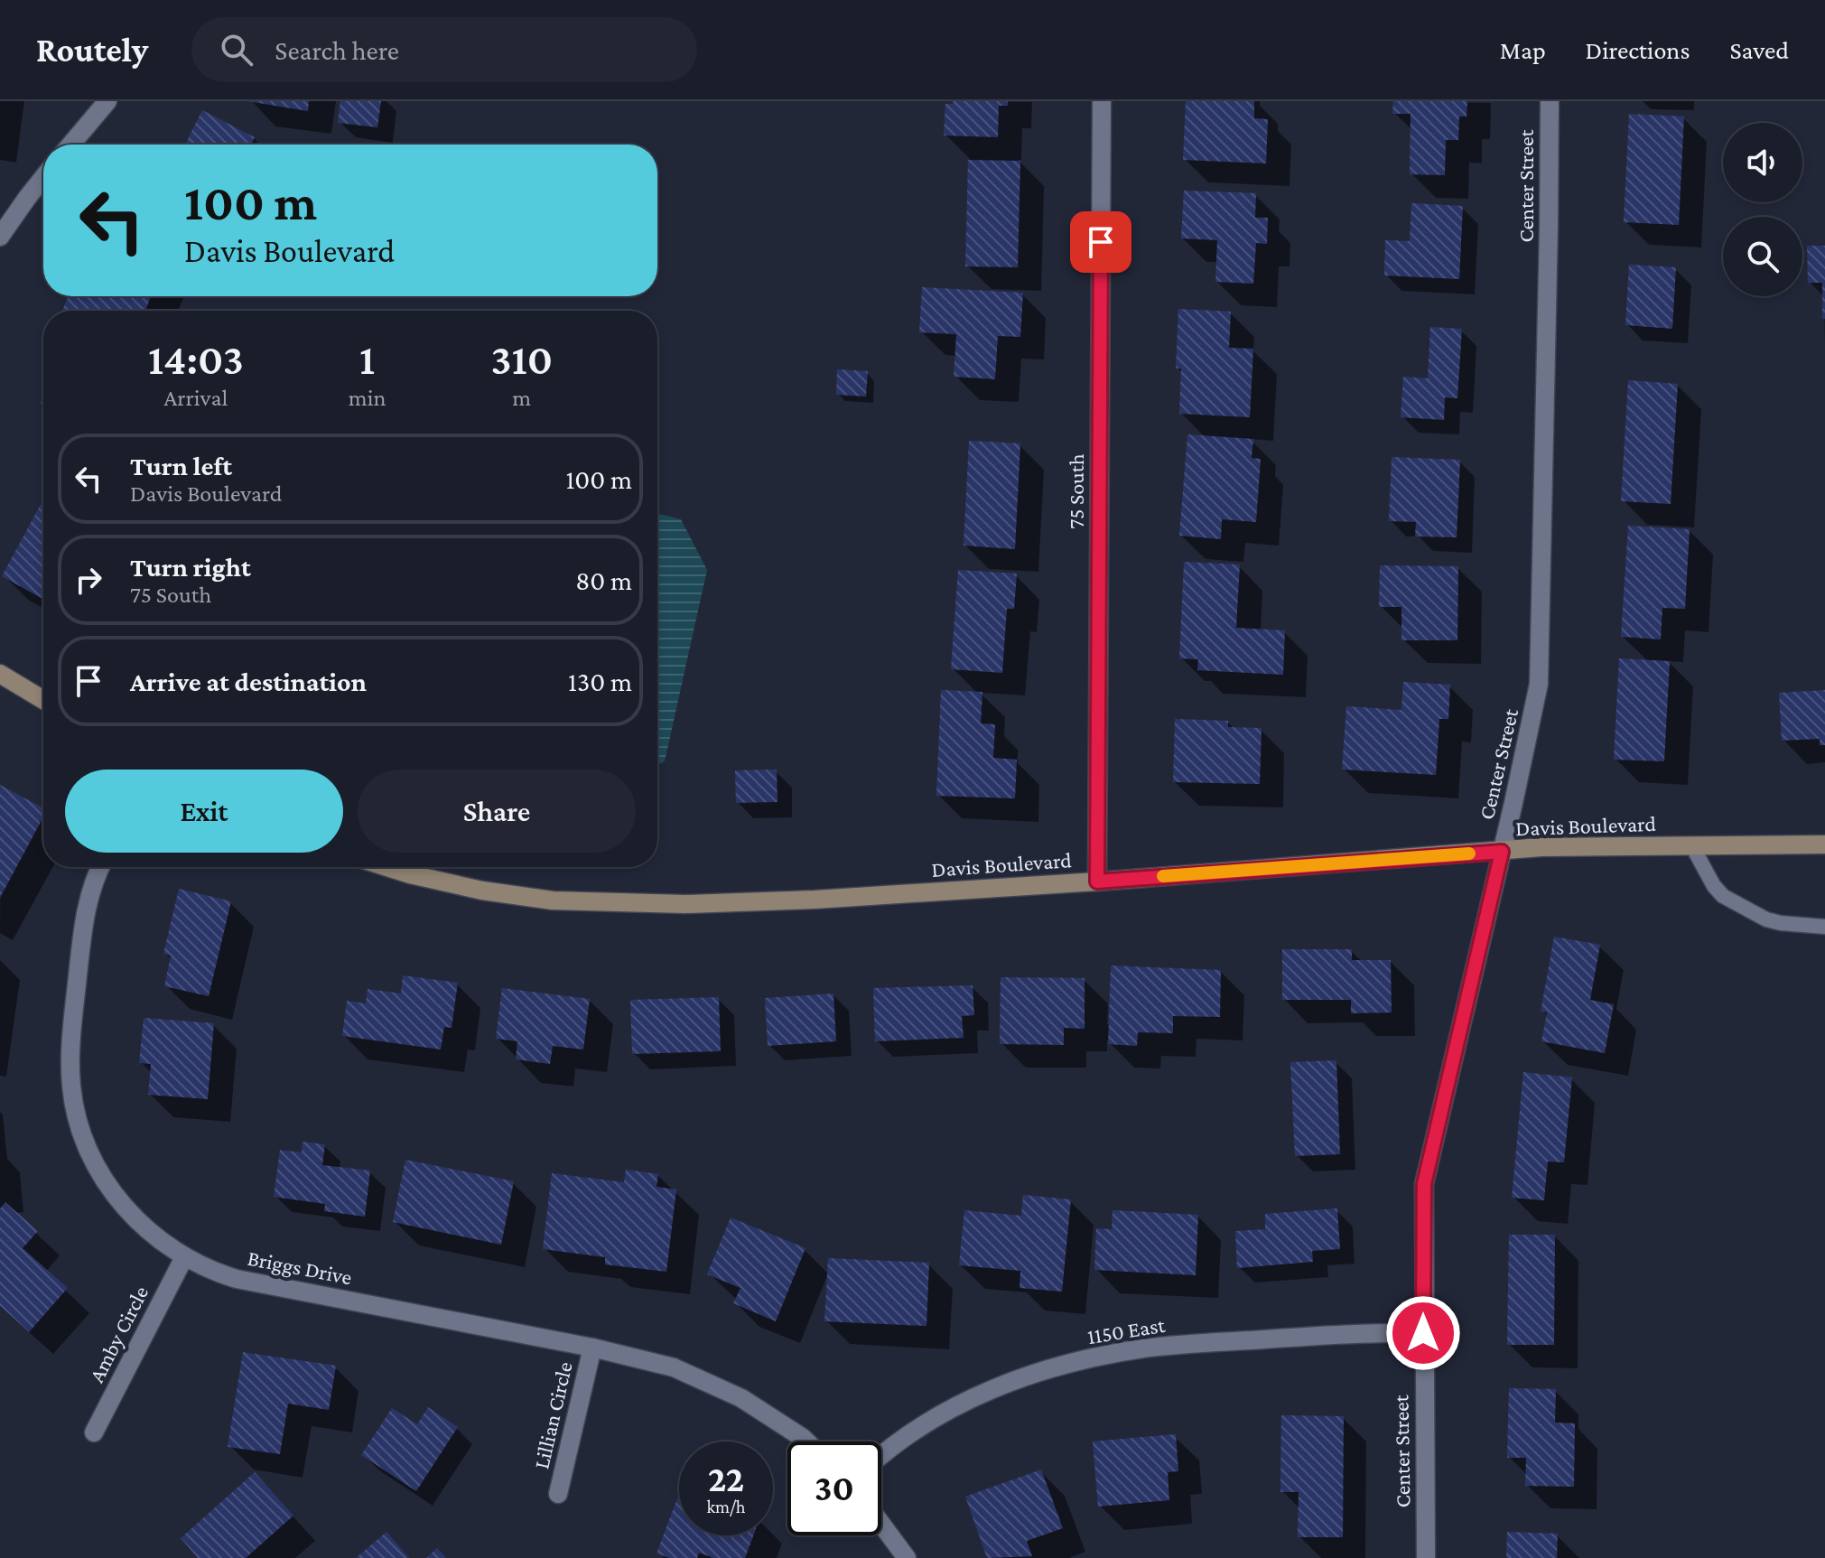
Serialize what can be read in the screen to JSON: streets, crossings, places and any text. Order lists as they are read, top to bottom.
{
  "streets": {
    "street": [
      "Center Street",
      "75 South",
      "Davis Boulevard",
      "Briggs Drive",
      "1150 East",
      "Amby Circle",
      "Lillian Circle"
    ]
  },
  "crossings": [
    ["Center Street", "Davis Boulevard"],
    ["Center Street", "1150 East"],
    ["75 South", "Davis Boulevard"],
    ["Briggs Drive", "Amby Circle"],
    ["Briggs Drive", "Lillian Circle"]
  ],
  "page": {
    "header": "Routely",
    "search": "Search here",
    "nav": ["Map", "Directions", "Saved"],
    "turn": ["100 m", "Davis Boulevard"],
    "eta": [
      "14:03",
      "Arrival",
      "1",
      "min",
      "310",
      "m"
    ],
    "list": [
      {
        "name": "Turn left",
        "note": "Davis Boulevard",
        "value": "100 m"
      },
      {
        "name": "Turn right",
        "note": "75 South",
        "value": "80 m"
      },
      {
        "name": "Arrive at destination",
        "value": "130 m"
      }
    ],
    "buttons": ["Exit", "Share"],
    "speed": "22 km/h",
    "limit": "30"
  }
}
